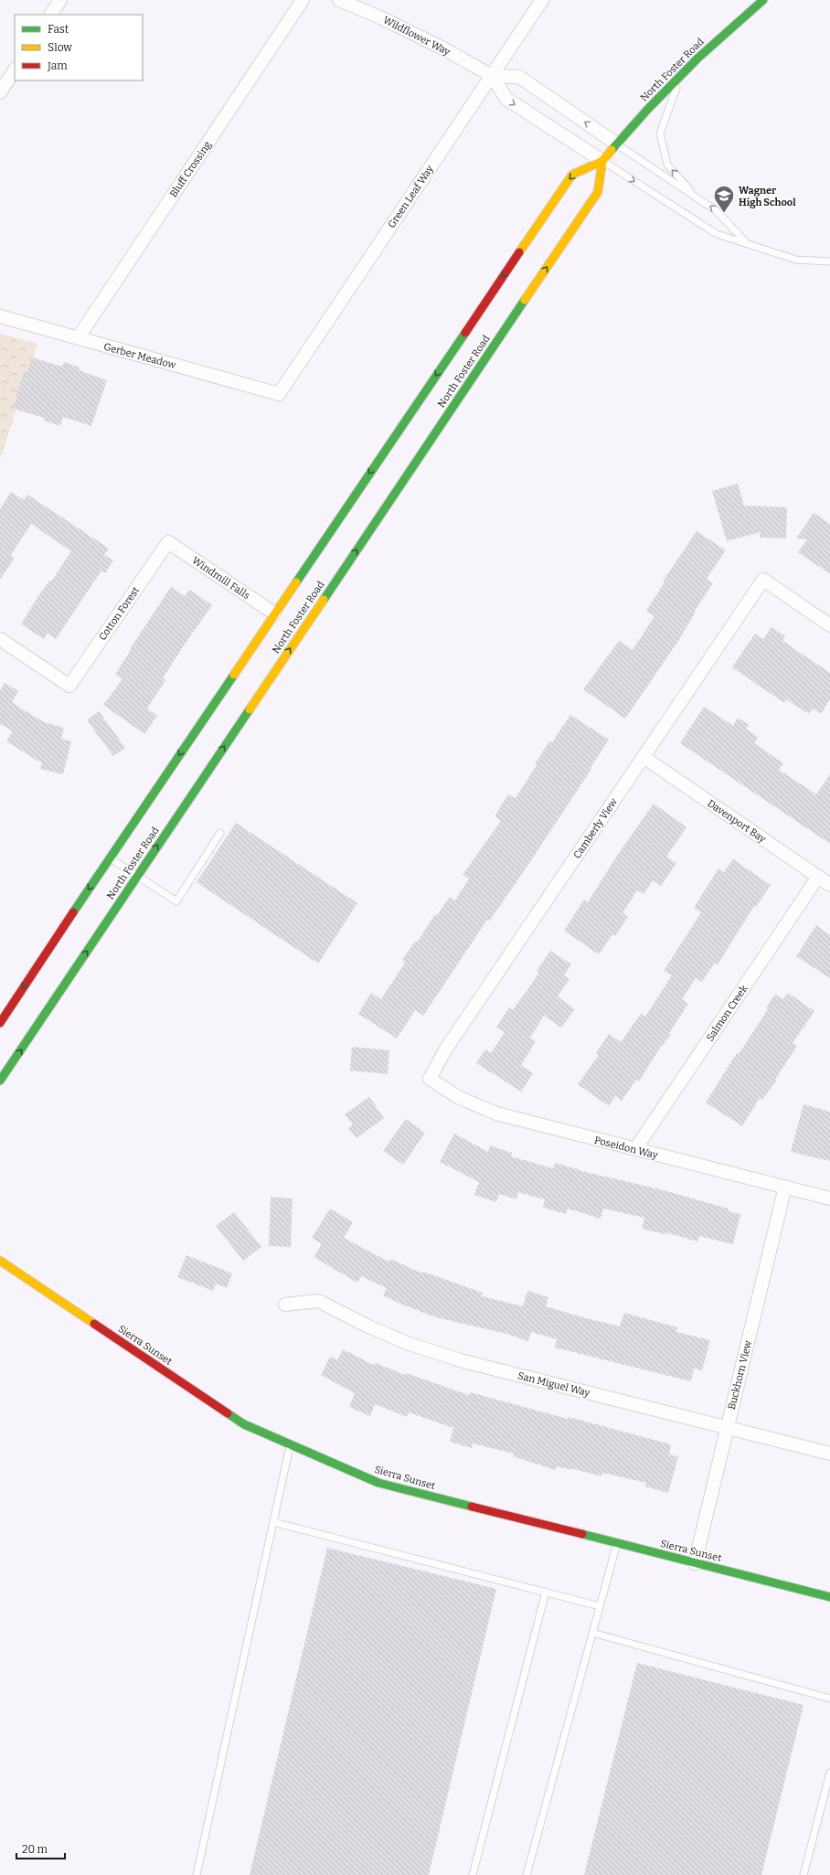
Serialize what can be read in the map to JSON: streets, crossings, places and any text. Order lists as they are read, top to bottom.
{
  "streets": {
    "main road": ["North Foster Road", "Sierra Sunset"],
    "street": [
      "Wildflower Way",
      "Bluff Crossing",
      "Green Leaf Way",
      "Gerber Meadow",
      "Windmill Falls",
      "Cotton Forest",
      "Davenport Bay",
      "Camberly View",
      "Salmon Creek",
      "Poseidon Way",
      "Buckhorn View",
      "San Miguel Way"
    ]
  },
  "crossings": [
    ["Wildflower Way", "North Foster Road"],
    ["Wildflower Way", "Green Leaf Way"],
    ["North Foster Road", "Windmill Falls"],
    ["Bluff Crossing", "Gerber Meadow"],
    ["Green Leaf Way", "Gerber Meadow"],
    ["Windmill Falls", "Cotton Forest"],
    ["Davenport Bay", "Camberly View"],
    ["Davenport Bay", "Salmon Creek"],
    ["Camberly View", "Poseidon Way"],
    ["Salmon Creek", "Poseidon Way"],
    ["Poseidon Way", "Buckhorn View"],
    ["Sierra Sunset", "Buckhorn View"],
    ["Buckhorn View", "San Miguel Way"]
  ],
  "places": {
    "school or university": ["Wagner High School"]
  },
  "legend": ["Fast", "Slow", "Jam"],
  "scale_bar": "20 m"
}
